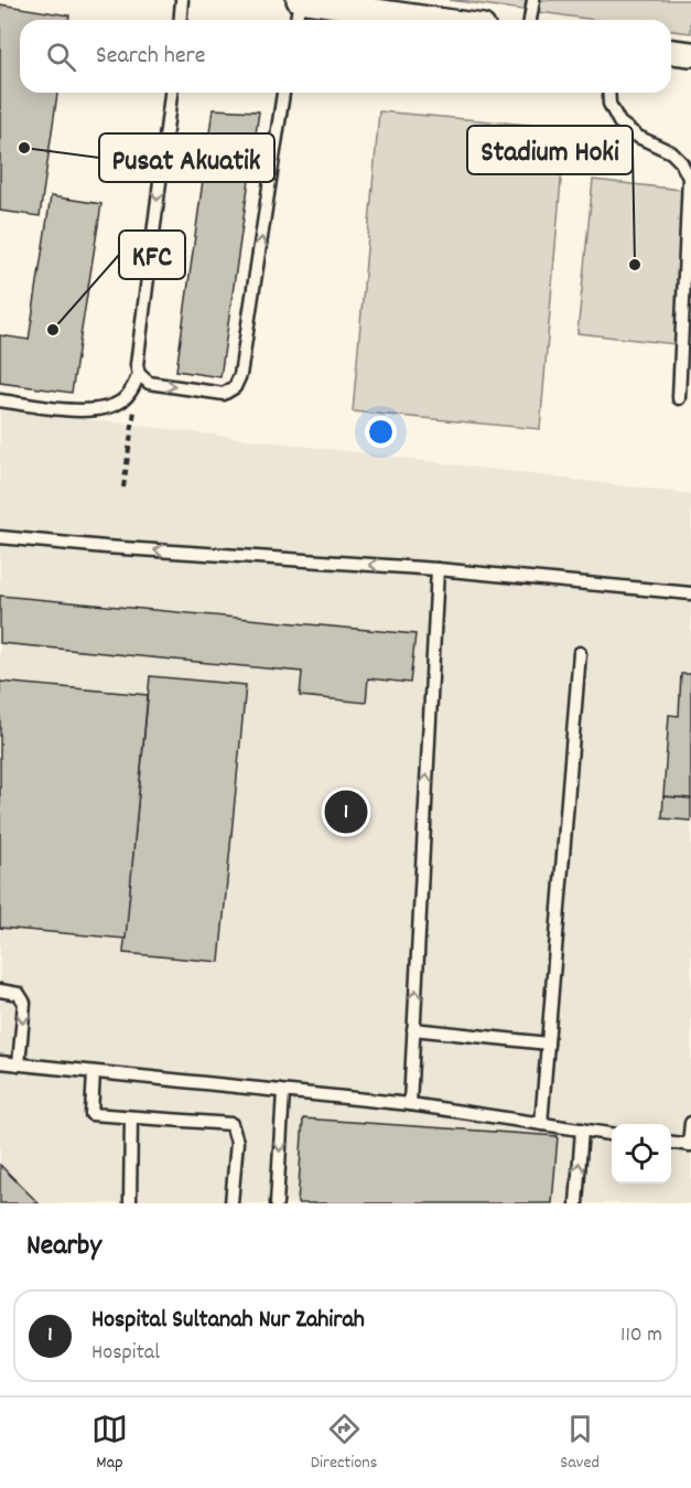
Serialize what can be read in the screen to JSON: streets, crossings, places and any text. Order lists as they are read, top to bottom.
{
  "places": ["Pusat Akuatik", "Stadium Hoki", "KFC"],
  "page": {
    "search": "Search here",
    "pins": "1",
    "heading": "Nearby",
    "list": [
      {
        "mark": "1",
        "name": "Hospital Sultanah Nur Zahirah",
        "note": "Hospital",
        "value": "110 m"
      }
    ],
    "nav": ["Map", "Directions", "Saved"]
  }
}
